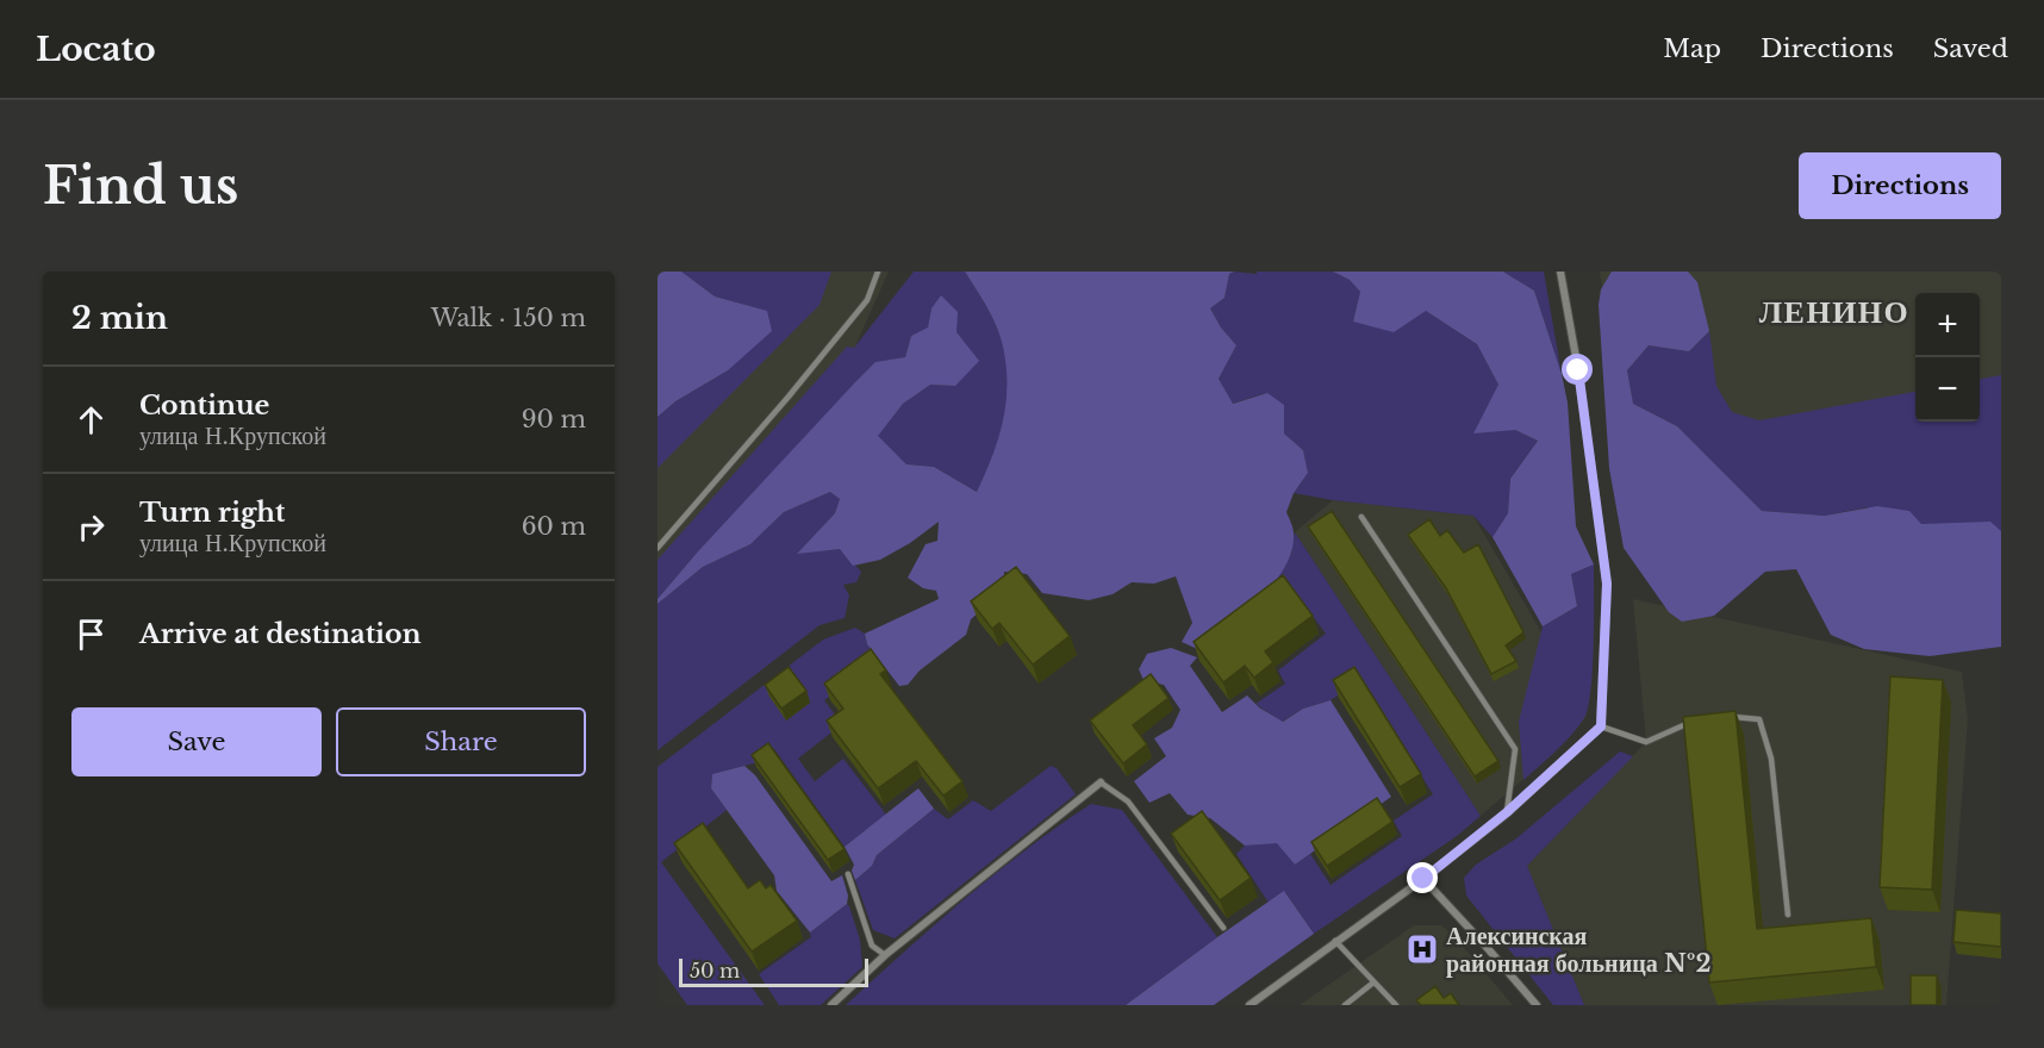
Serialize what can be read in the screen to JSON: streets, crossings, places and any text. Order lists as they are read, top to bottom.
{
  "districts": ["ЛЕНИНО"],
  "places": {
    "hospital": ["Алексинская районная больница №2"]
  },
  "scale_bar": "50 m",
  "page": {
    "header": "Locato",
    "nav": ["Map", "Directions", "Saved"],
    "buttons": [
      "Directions",
      ["Save", "Share"]
    ],
    "title": "Find us",
    "heading": ["2 min", "Walk · 150 m"],
    "map_buttons": ["+", "−"],
    "list": [
      ["Continue", "улица Н.Крупской", "90 m"],
      ["Turn right", "улица Н.Крупской", "60 m"],
      "Arrive at destination"
    ],
    "scale": "50 m"
  }
}
